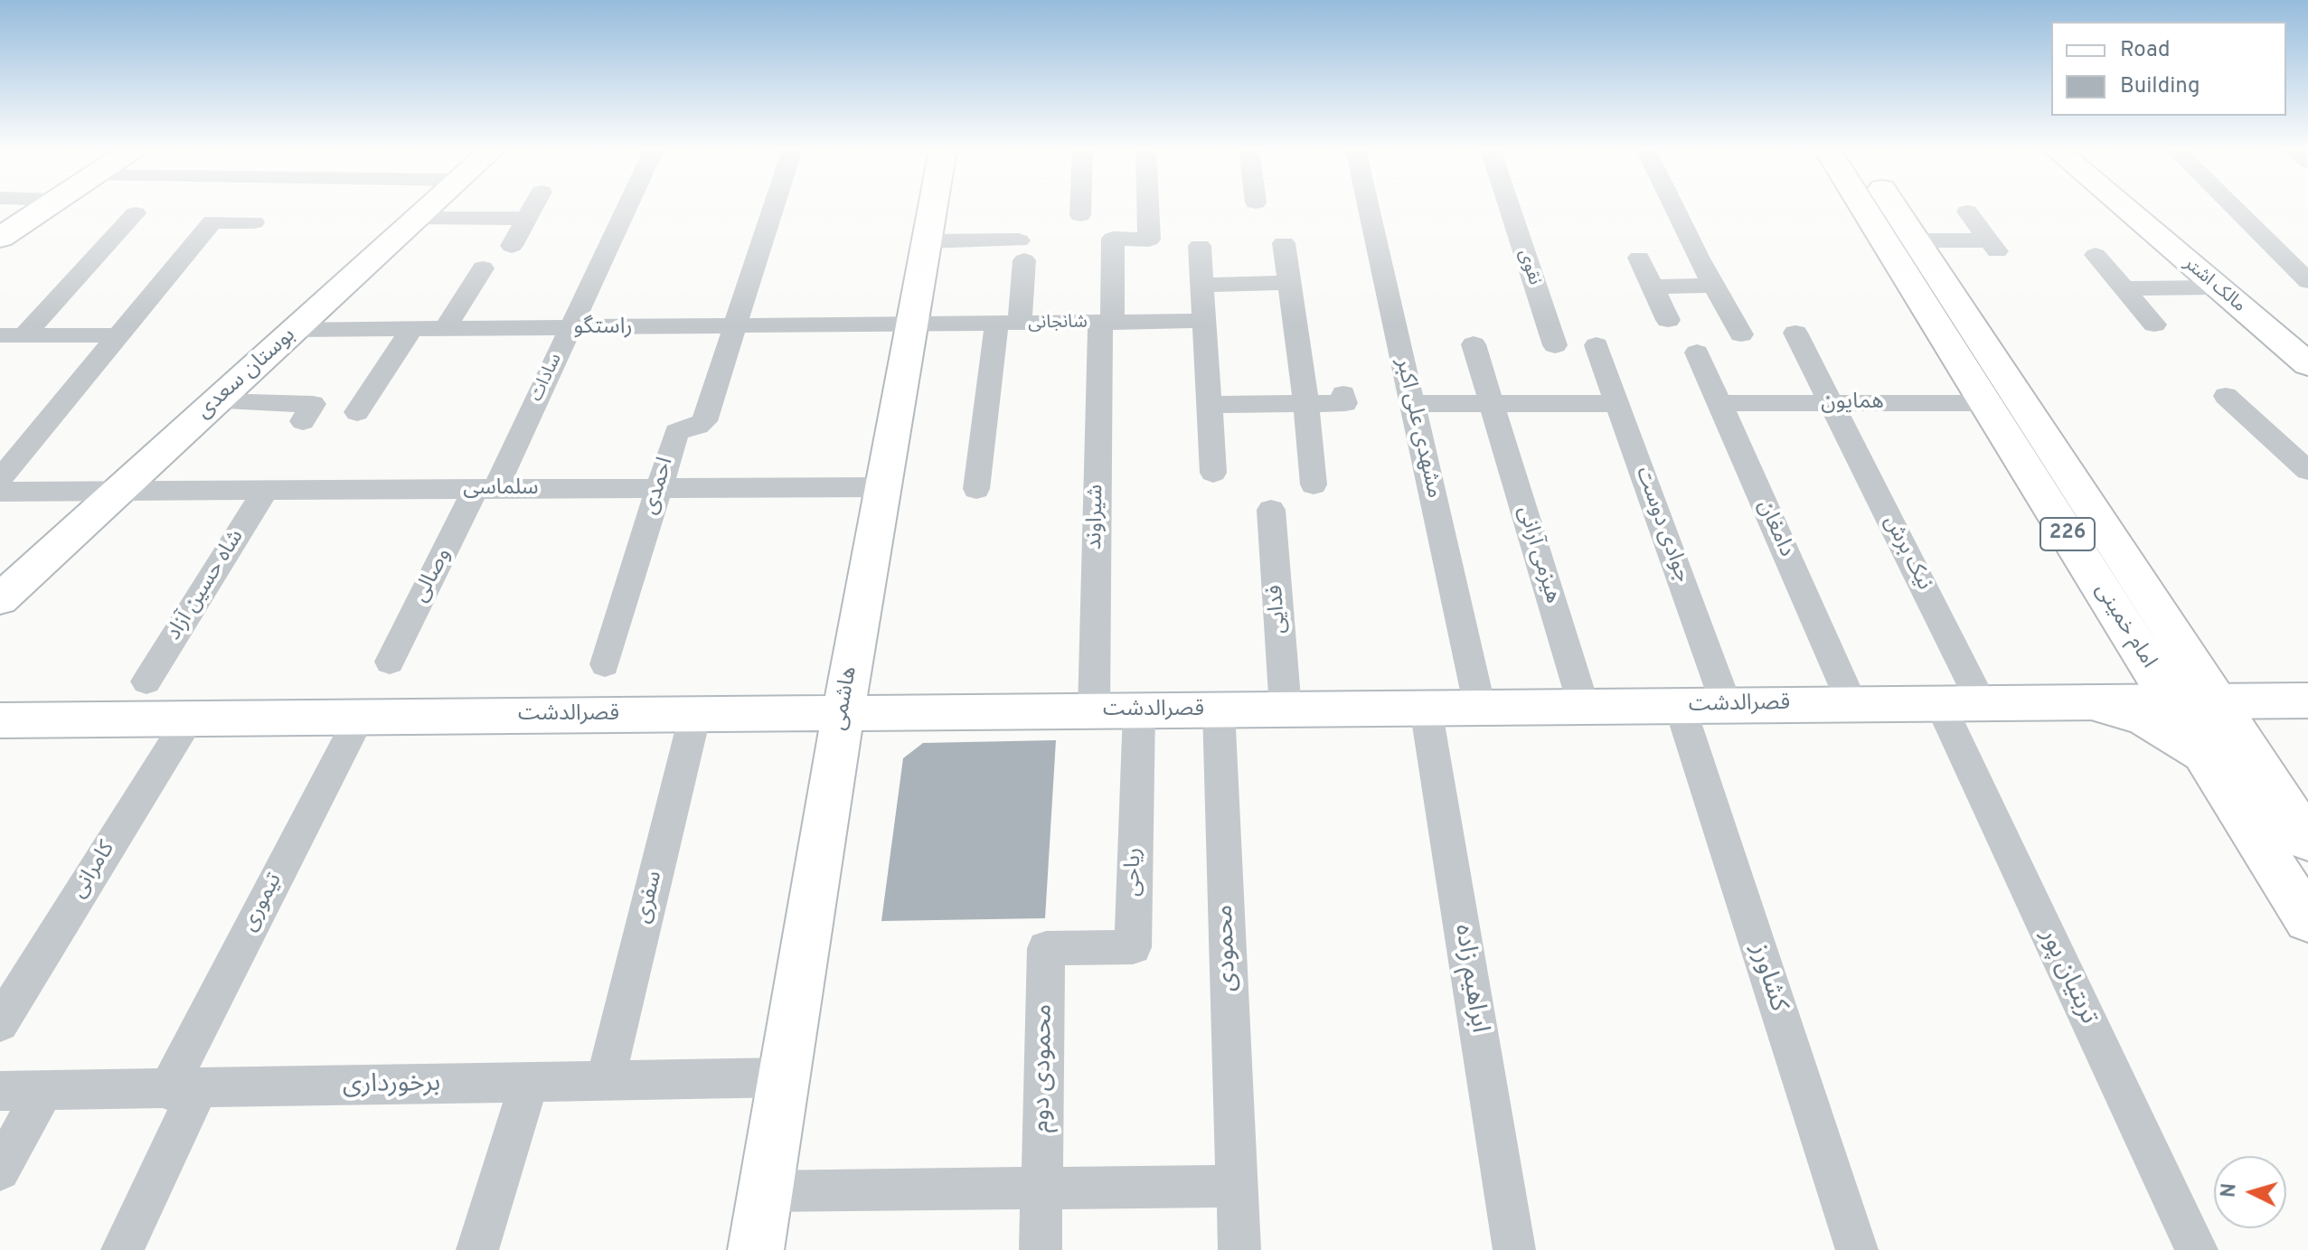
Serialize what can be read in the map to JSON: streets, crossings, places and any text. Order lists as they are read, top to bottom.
{
  "streets": {
    "main road": [
      "مالک اشتر",
      "بوستان سعدی",
      "226",
      "امام خمینی",
      "هاشمی",
      "قصرالدشت"
    ],
    "street": [
      "نقوی",
      "شانجانی",
      "راستگو",
      "سادات",
      "همایون",
      "مشهدی علی اکبر",
      "احمدی",
      "سلماسی",
      "شیراوند",
      "جوادی دوست",
      "دامغان",
      "نیک برش",
      "هیزمی آرانی",
      "وصالی",
      "شاه حسین آزاد",
      "فدایی",
      "کامرانی",
      "ریاحی",
      "سفری",
      "تیموری",
      "محمودی",
      "تربتیان پور",
      "کشاورز",
      "ابراهیم زاده",
      "محمودی دوم",
      "برخورداری"
    ]
  },
  "crossings": [
    ["شانجانی", "راستگو"],
    ["شانجانی", "شیراوند"],
    ["شانجانی", "هاشمی"],
    ["راستگو", "بوستان سعدی"],
    ["راستگو", "سادات"],
    ["راستگو", "احمدی"],
    ["راستگو", "هاشمی"],
    ["بوستان سعدی", "سلماسی"],
    ["سادات", "سلماسی"],
    ["سادات", "وصالی"],
    ["همایون", "دامغان"],
    ["همایون", "نیک برش"],
    ["همایون", "امام خمینی"],
    ["مشهدی علی اکبر", "قصرالدشت"],
    ["احمدی", "سلماسی"],
    ["سلماسی", "وصالی"],
    ["سلماسی", "شاه حسین آزاد"],
    ["سلماسی", "هاشمی"],
    ["شیراوند", "قصرالدشت"],
    ["جوادی دوست", "قصرالدشت"],
    ["دامغان", "قصرالدشت"],
    ["نیک برش", "قصرالدشت"],
    ["هیزمی آرانی", "قصرالدشت"],
    ["فدایی", "قصرالدشت"],
    ["امام خمینی", "قصرالدشت"],
    ["هاشمی", "قصرالدشت"],
    ["هاشمی", "برخورداری"],
    ["قصرالدشت", "کامرانی"],
    ["قصرالدشت", "ریاحی"],
    ["قصرالدشت", "سفری"],
    ["قصرالدشت", "تیموری"],
    ["قصرالدشت", "محمودی"],
    ["قصرالدشت", "تربتیان پور"],
    ["قصرالدشت", "کشاورز"],
    ["قصرالدشت", "ابراهیم زاده"],
    ["ریاحی", "محمودی دوم"],
    ["سفری", "برخورداری"],
    ["تیموری", "برخورداری"]
  ],
  "legend": ["Road", "Building"],
  "north": "left"
}
